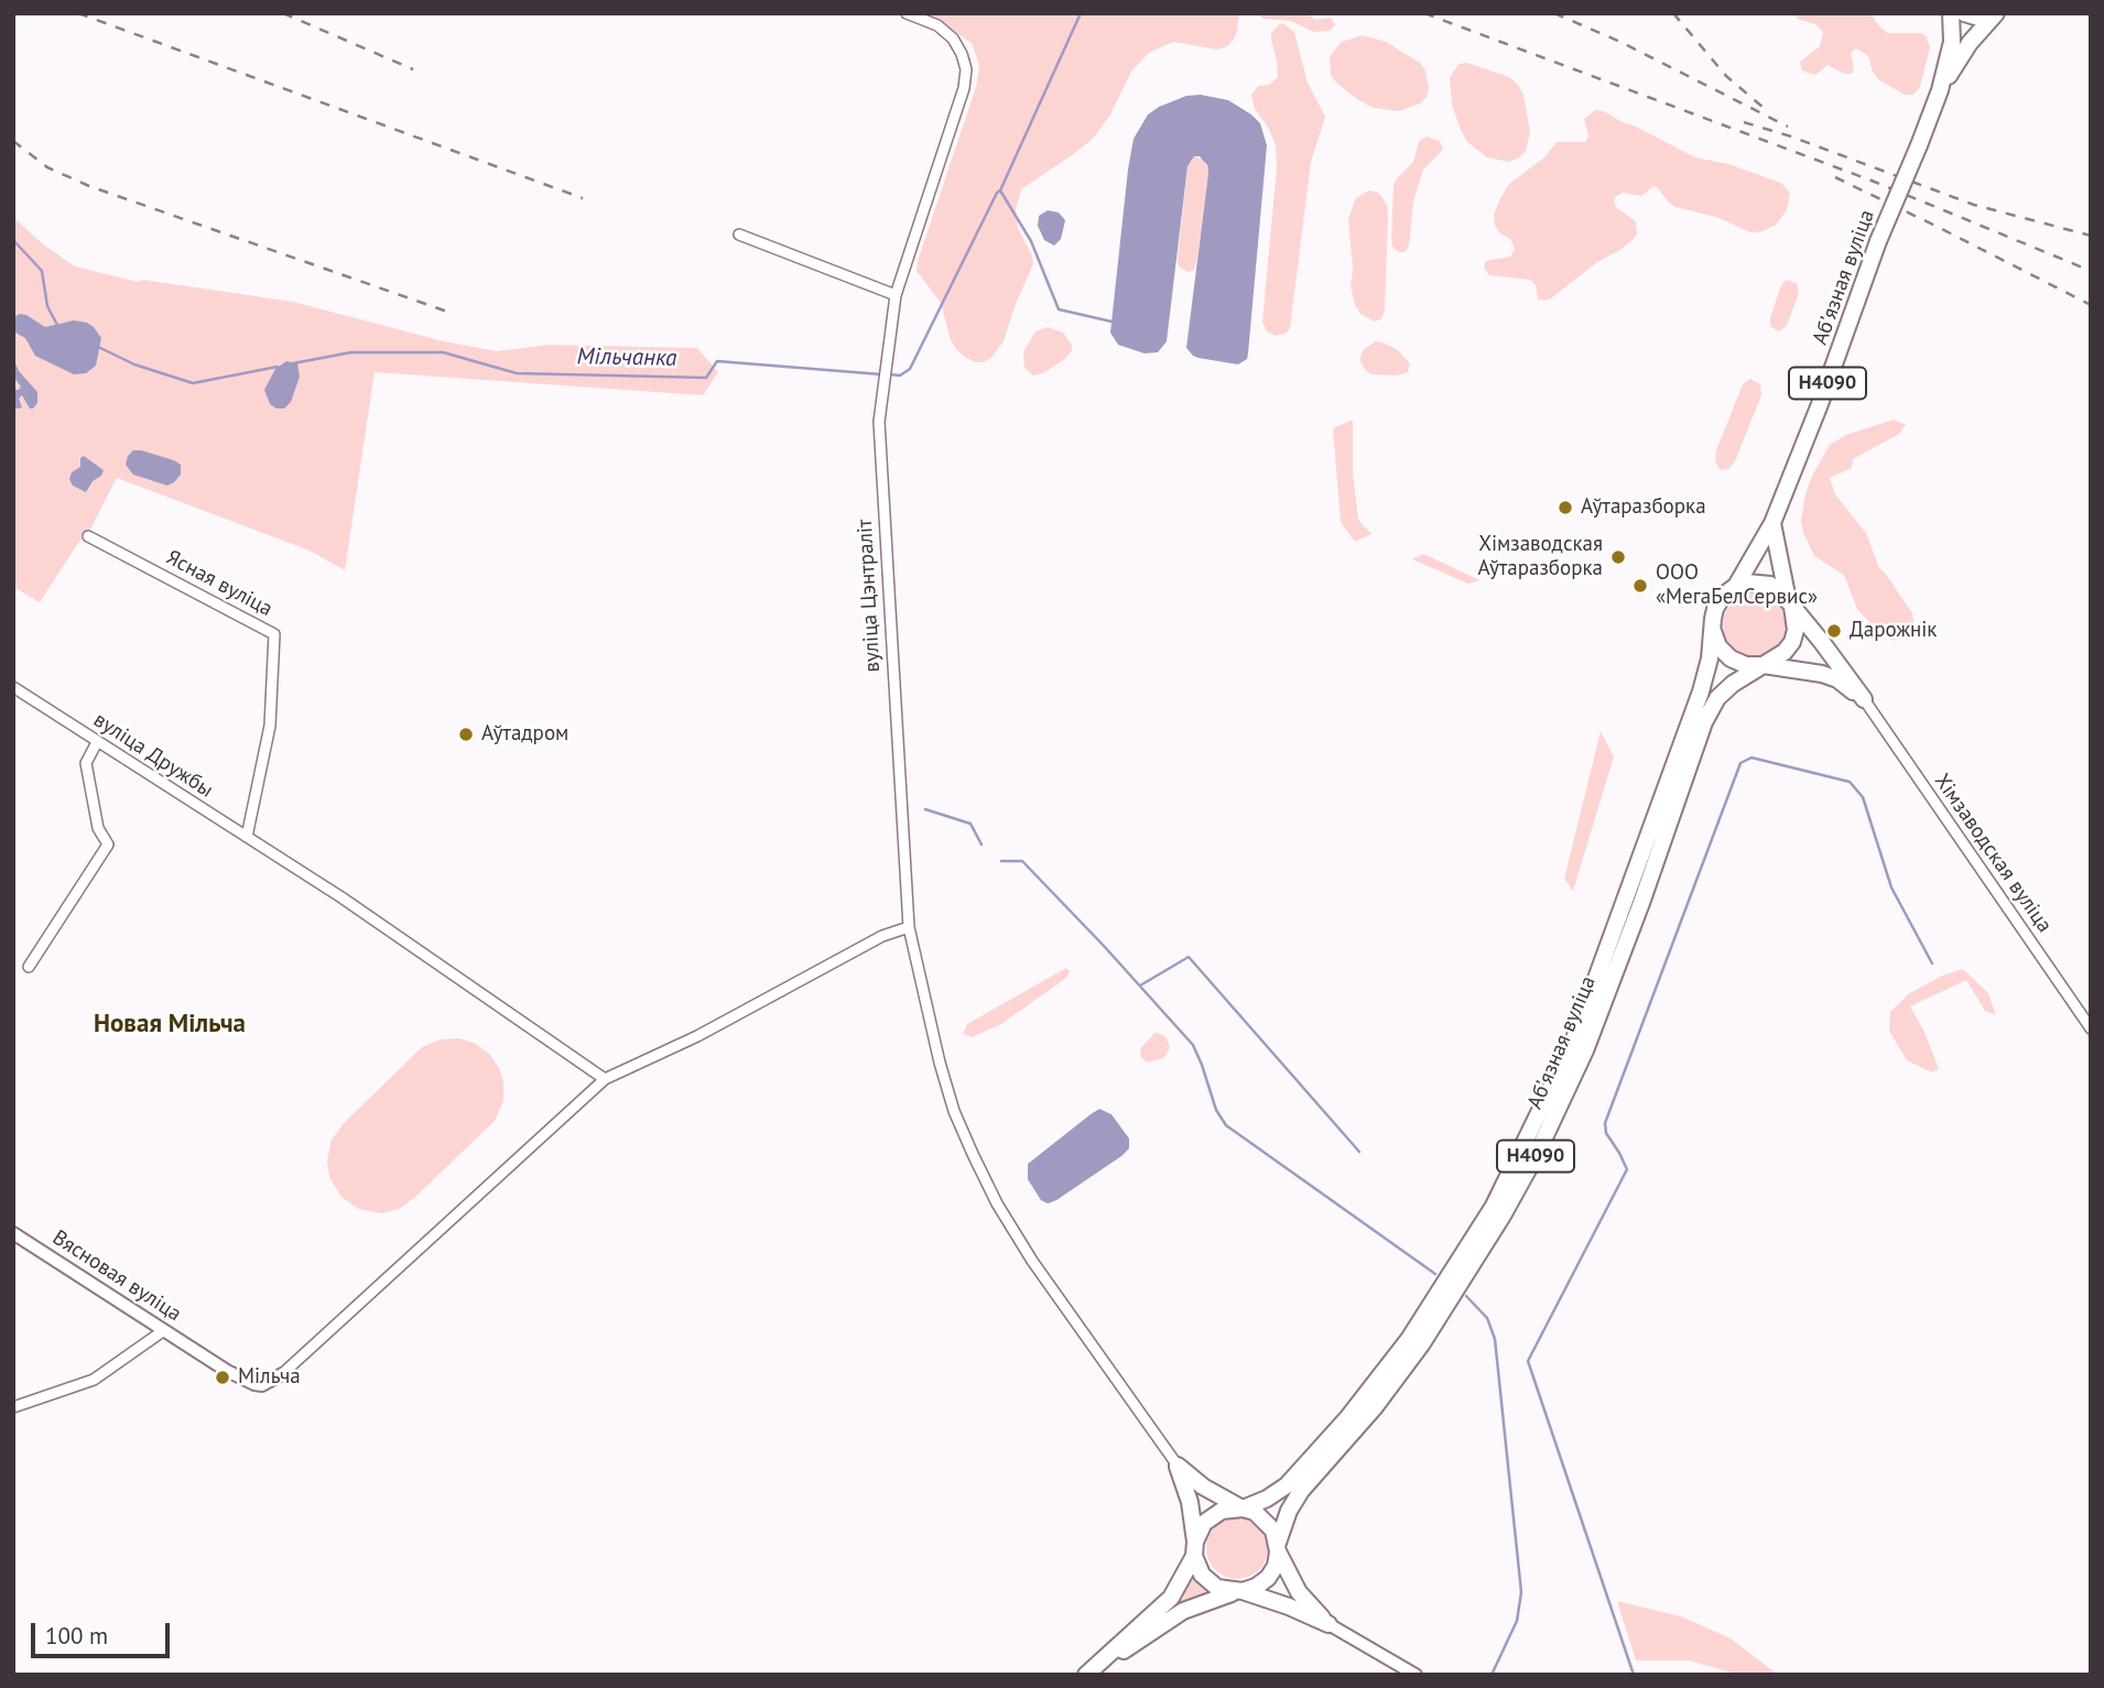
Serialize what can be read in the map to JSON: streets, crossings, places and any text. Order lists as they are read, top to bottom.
{
  "streets": {
    "main road": ["Абʼязная вуліца", "Н4090"],
    "street": [
      "Ясная вуліца",
      "вуліца Цэнтраліт",
      "вуліца Дружбы",
      "Хімзаводская вуліца",
      "Вясновая вуліца"
    ]
  },
  "crossings": [
    ["Абʼязная вуліца", "Н4090"],
    ["Ясная вуліца", "вуліца Дружбы"]
  ],
  "districts": ["Новая Мільча"],
  "water": ["Мільчанка"],
  "places": [
    "Аўтаразборка",
    "Хімзаводская Аўтаразборка",
    "ООО «МегаБелСервис»",
    "Дарожнік",
    "Аўтадром",
    "Мільча"
  ],
  "scale_bar": "100 m"
}
